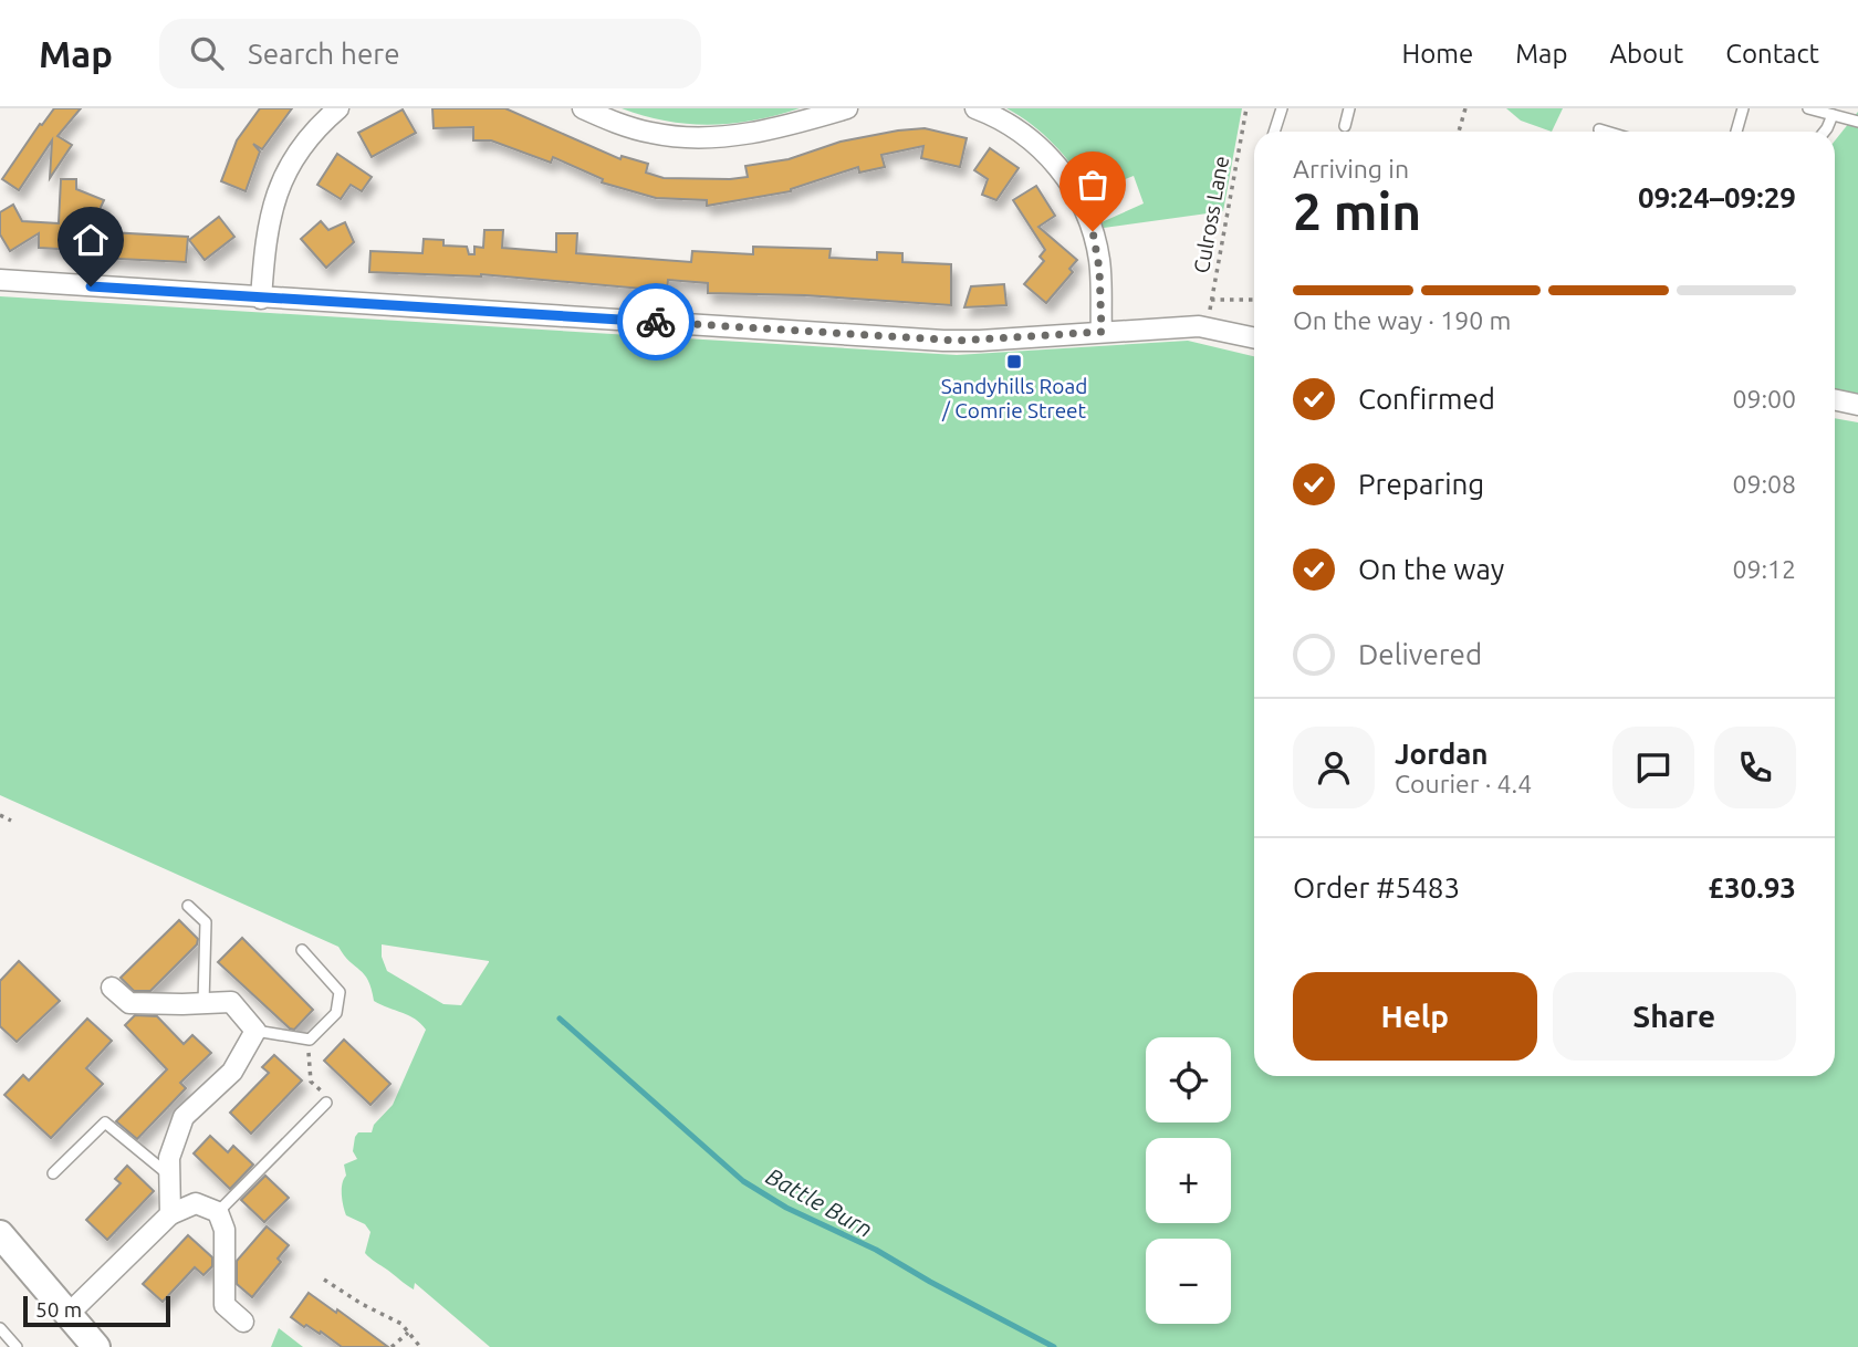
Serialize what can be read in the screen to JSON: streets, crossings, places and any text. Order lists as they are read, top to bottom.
{
  "streets": {
    "path": ["Culross Lane"]
  },
  "water": ["Battle Burn"],
  "places": {
    "transit": ["Sandyhills Road / Comrie Street"]
  },
  "scale_bar": "50 m",
  "page": {
    "header": "Map",
    "search": "Search here",
    "nav": [
      "Home",
      "Map",
      "About",
      "Contact"
    ],
    "heading": ["2 min", "Arriving in", "09:24–09:29"],
    "panel": [
      "Jordan",
      "Courier · 4.4",
      "Order #5483",
      "£30.93"
    ],
    "bar": "On the way · 190 m",
    "list": [
      ["Confirmed", "09:00"],
      ["Preparing", "09:08"],
      ["On the way", "09:12"],
      "Delivered"
    ],
    "buttons": ["Help", "Share"],
    "map_buttons": ["+", "−"],
    "scale": "50 m"
  }
}
